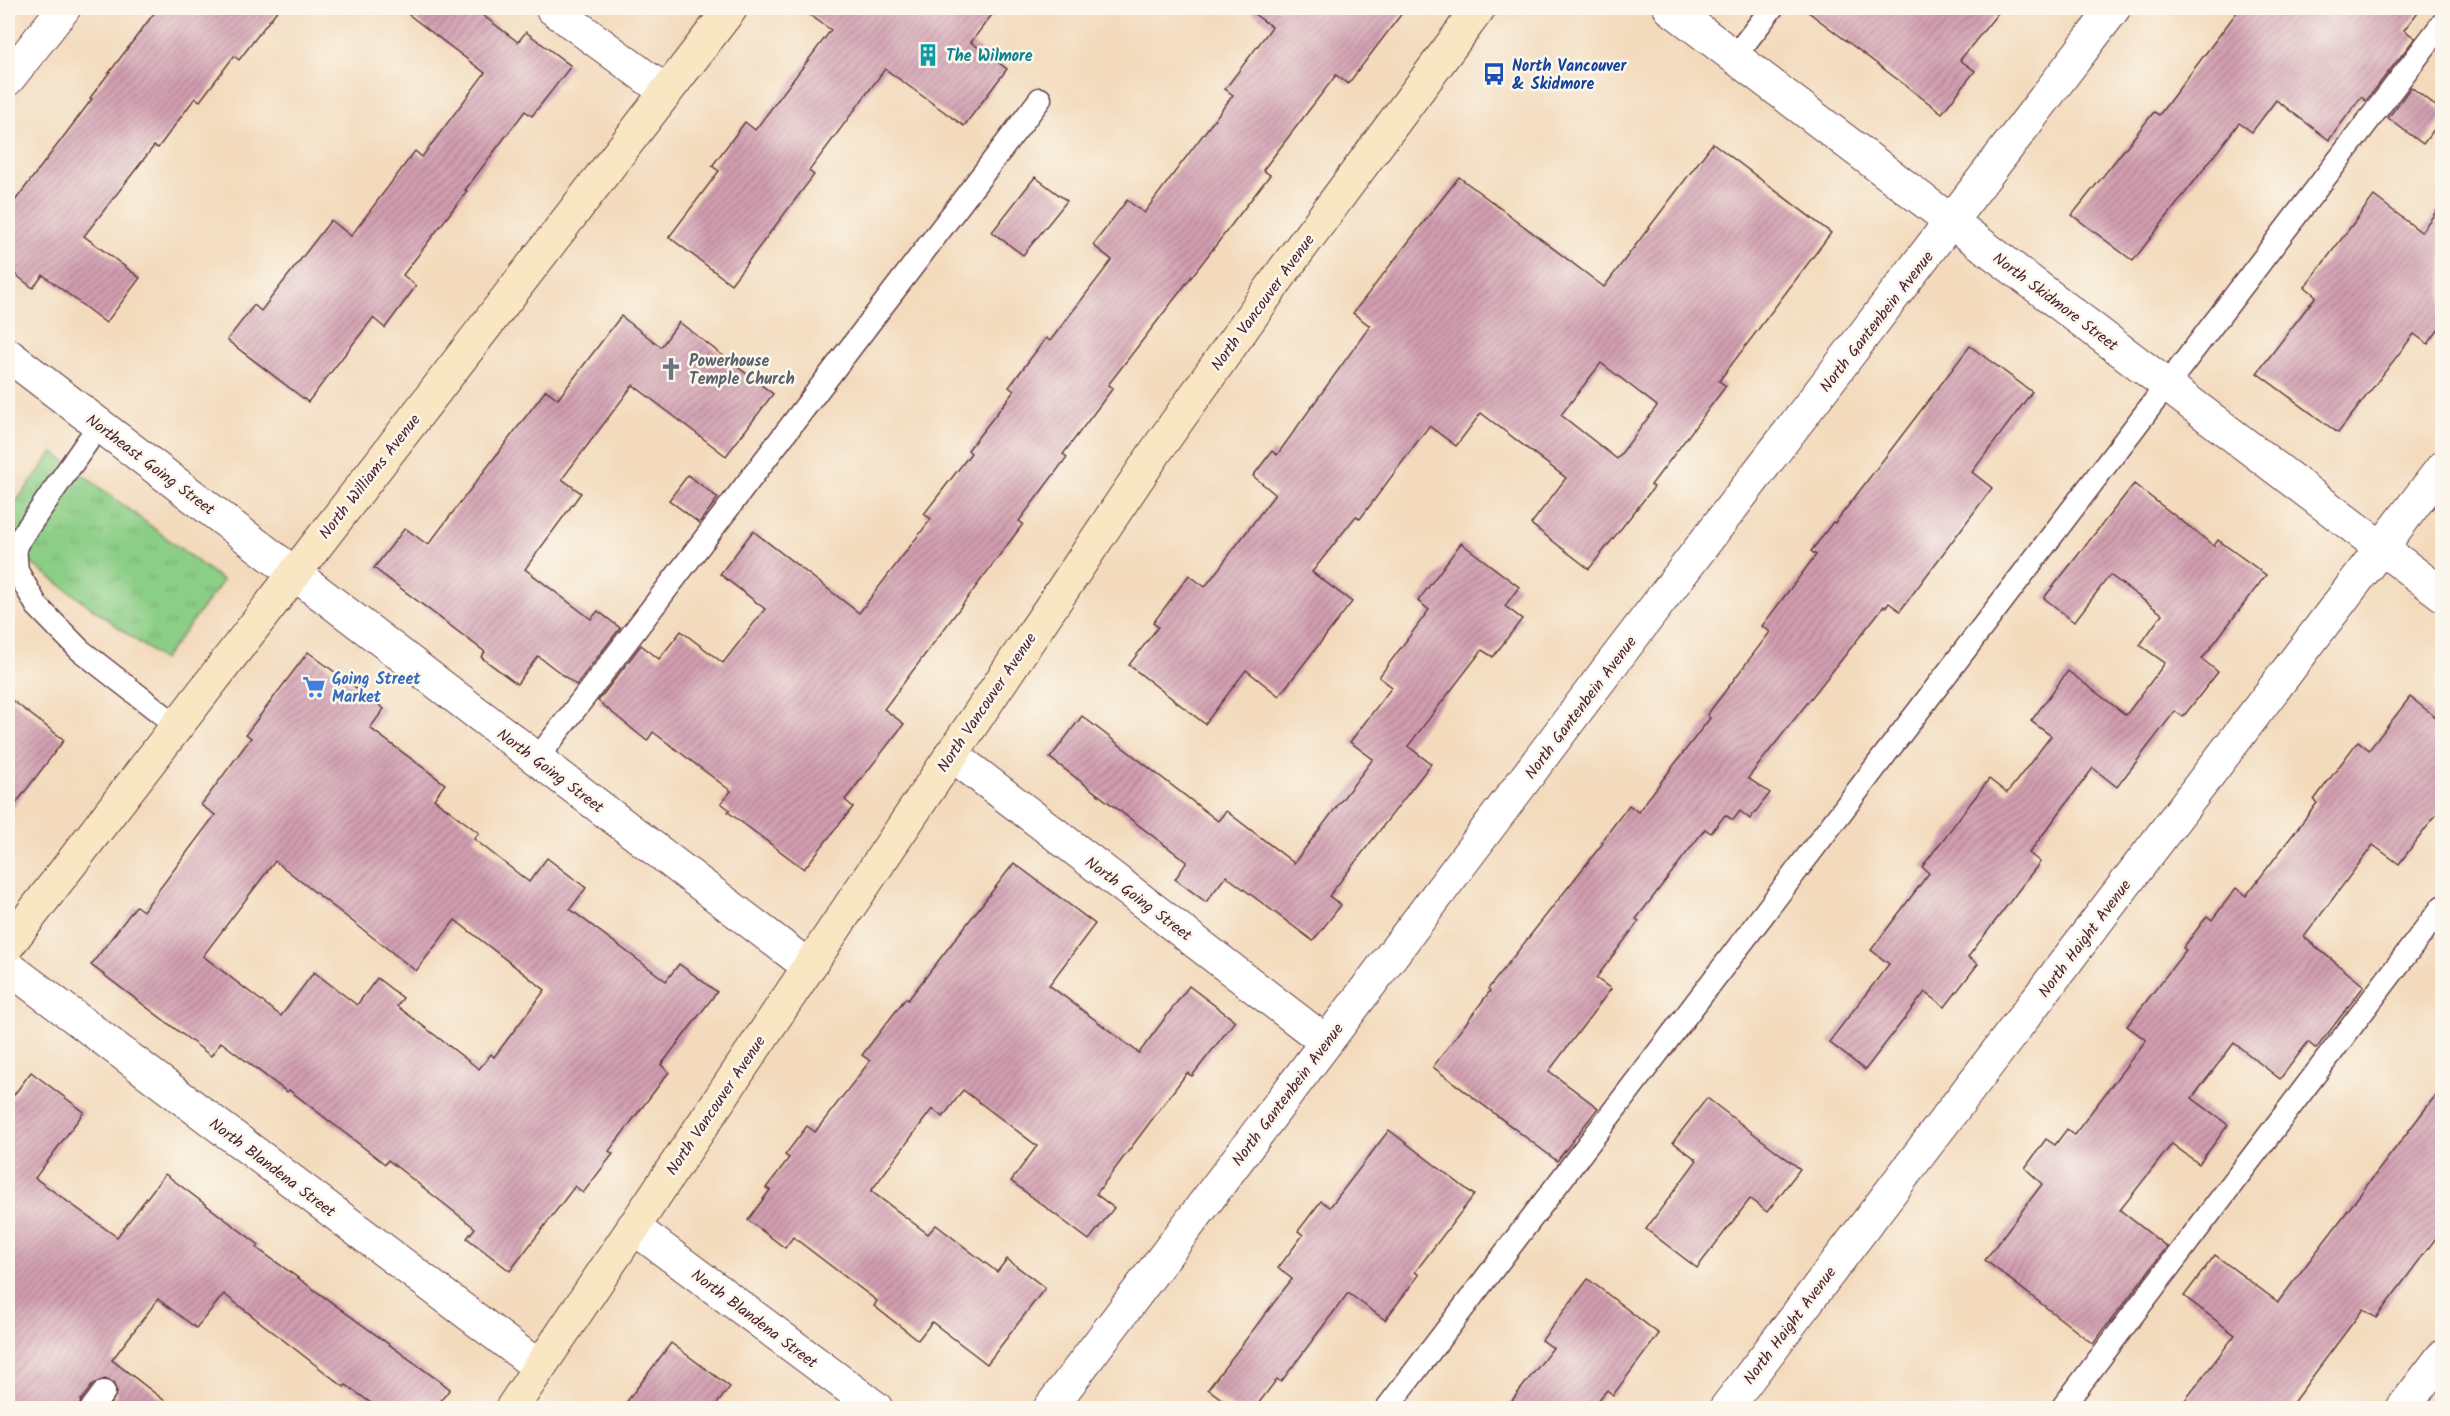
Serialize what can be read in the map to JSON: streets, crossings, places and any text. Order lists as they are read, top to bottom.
{
  "streets": {
    "main road": ["North Vancouver Avenue", "North Williams Avenue"],
    "street": [
      "North Skidmore Street",
      "North Gantenbein Avenue",
      "Northeast Going Street",
      "North Going Street",
      "North Haight Avenue",
      "North Blandena Street"
    ]
  },
  "crossings": [
    ["North Skidmore Street", "North Gantenbein Avenue"],
    ["North Skidmore Street", "North Haight Avenue"],
    ["North Vancouver Avenue", "North Going Street"],
    ["North Vancouver Avenue", "North Blandena Street"],
    ["North Gantenbein Avenue", "North Going Street"],
    ["Northeast Going Street", "North Williams Avenue"],
    ["Northeast Going Street", "North Going Street"],
    ["North Williams Avenue", "North Going Street"]
  ],
  "places": {
    "building": ["The Wilmore"],
    "bus stop": ["North Vancouver & Skidmore"],
    "church": ["Powerhouse Temple Church"],
    "supermarket": ["Going Street Market"]
  }
}
